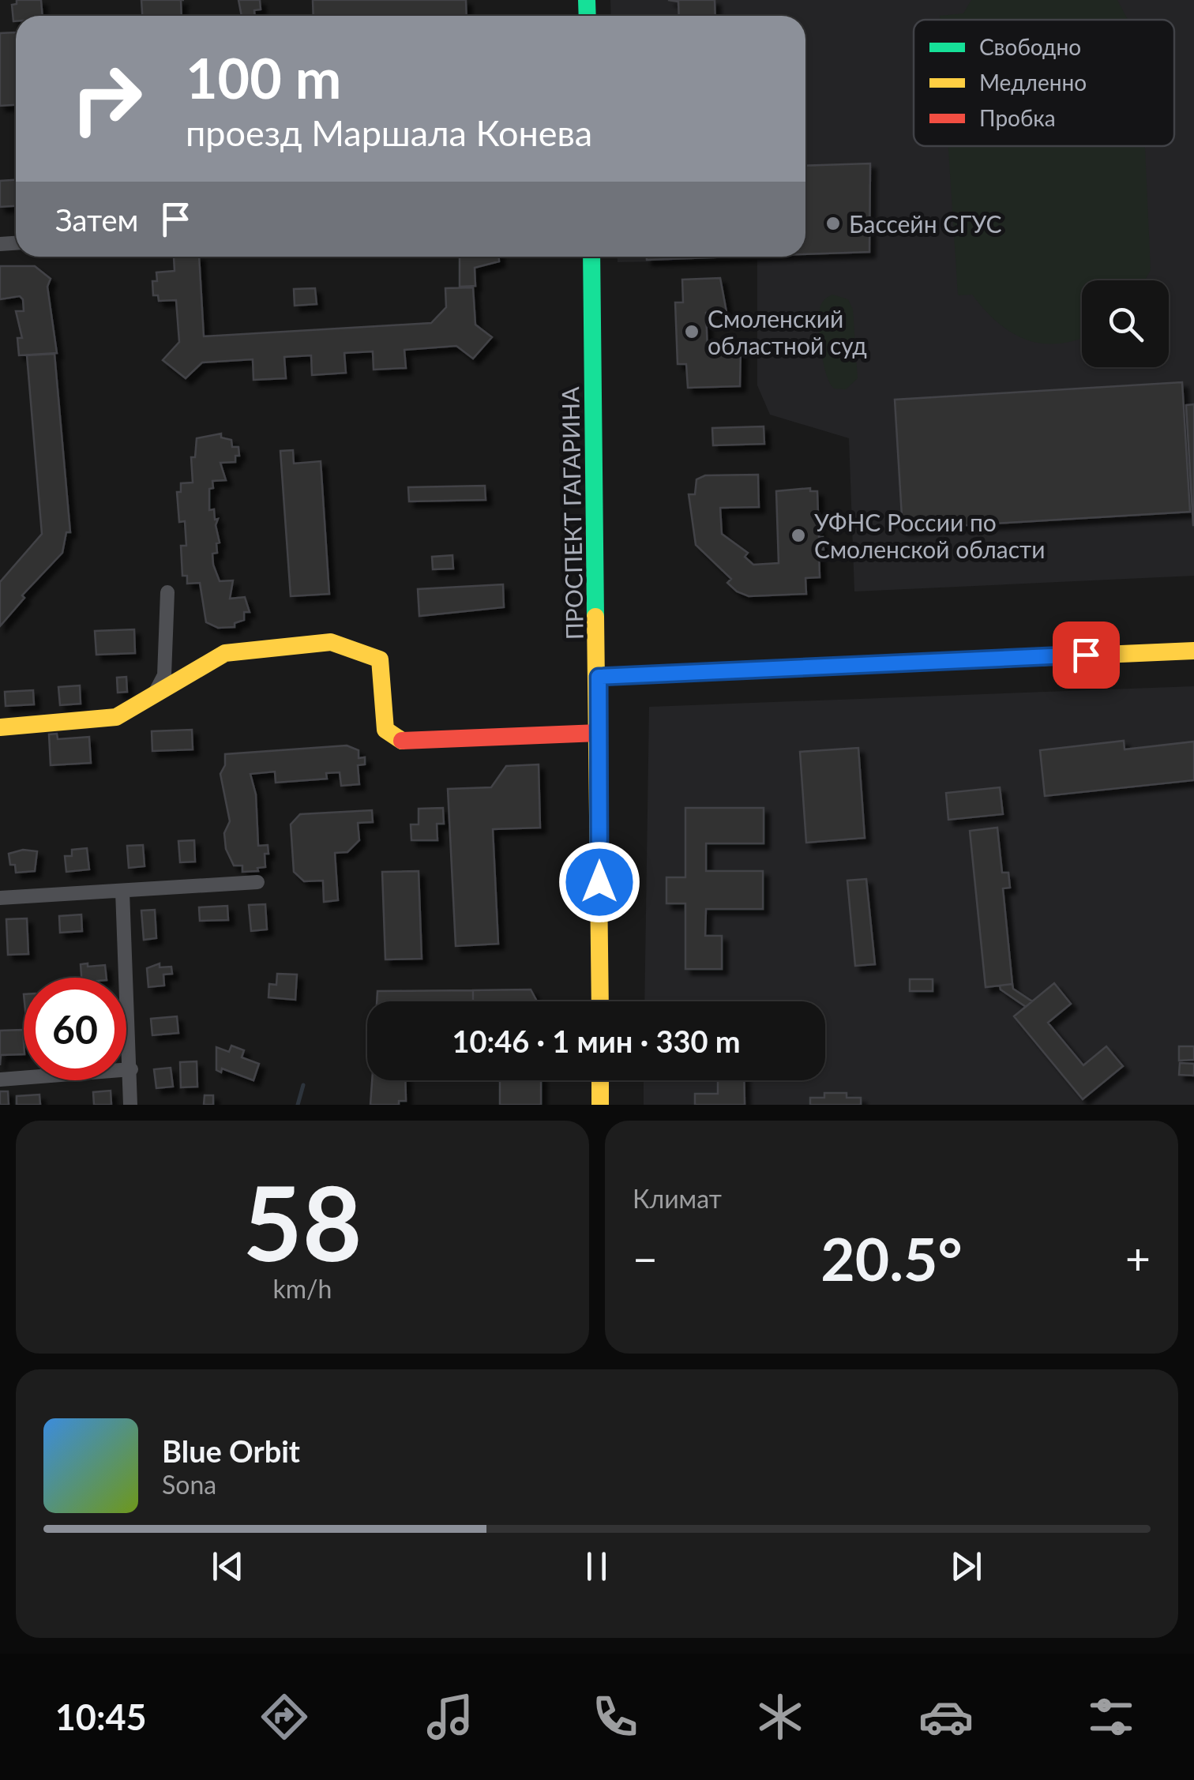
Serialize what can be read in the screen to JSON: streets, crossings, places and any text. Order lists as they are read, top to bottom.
{
  "streets": {
    "street": ["ПРОСПЕКТ ГАГАРИНА"]
  },
  "places": ["Бассейн СГУС", "Смоленский областной суд", "УФНС России по Смоленской области"],
  "legend": ["Свободно", "Медленно", "Пробка"],
  "page": {
    "turn": ["100 m", "проезд Маршала Конева"],
    "then": "Затем",
    "limit": "60",
    "trip": "10:46 · 1 мин · 330 m",
    "tile": [
      ["58", "km/h"],
      "Климат"
    ],
    "heat": ["−", "20.5°", "+"],
    "song": ["Blue Orbit", "Sona"],
    "tabs": "10:45"
  }
}
